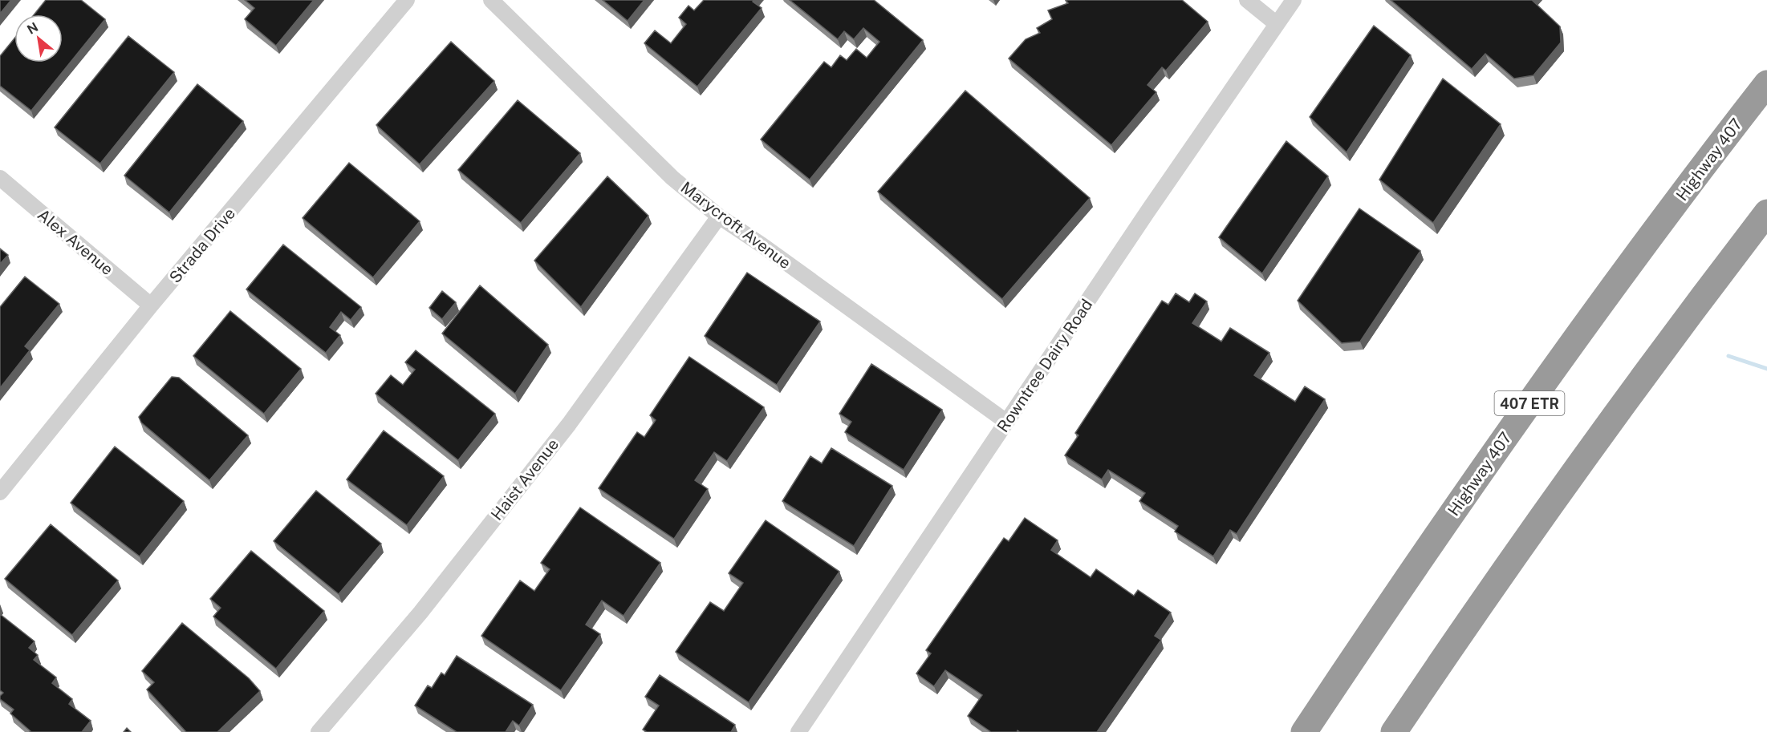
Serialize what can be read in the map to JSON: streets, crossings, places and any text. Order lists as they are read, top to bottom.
{
  "streets": {
    "highway": ["Highway 407", "407 ETR"],
    "street": [
      "Marycroft Avenue",
      "Alex Avenue",
      "Strada Drive",
      "Rowntree Dairy Road",
      "Haist Avenue"
    ]
  },
  "crossings": [
    ["Marycroft Avenue", "Rowntree Dairy Road"],
    ["Marycroft Avenue", "Haist Avenue"],
    ["Alex Avenue", "Strada Drive"]
  ],
  "north": "top left"
}
